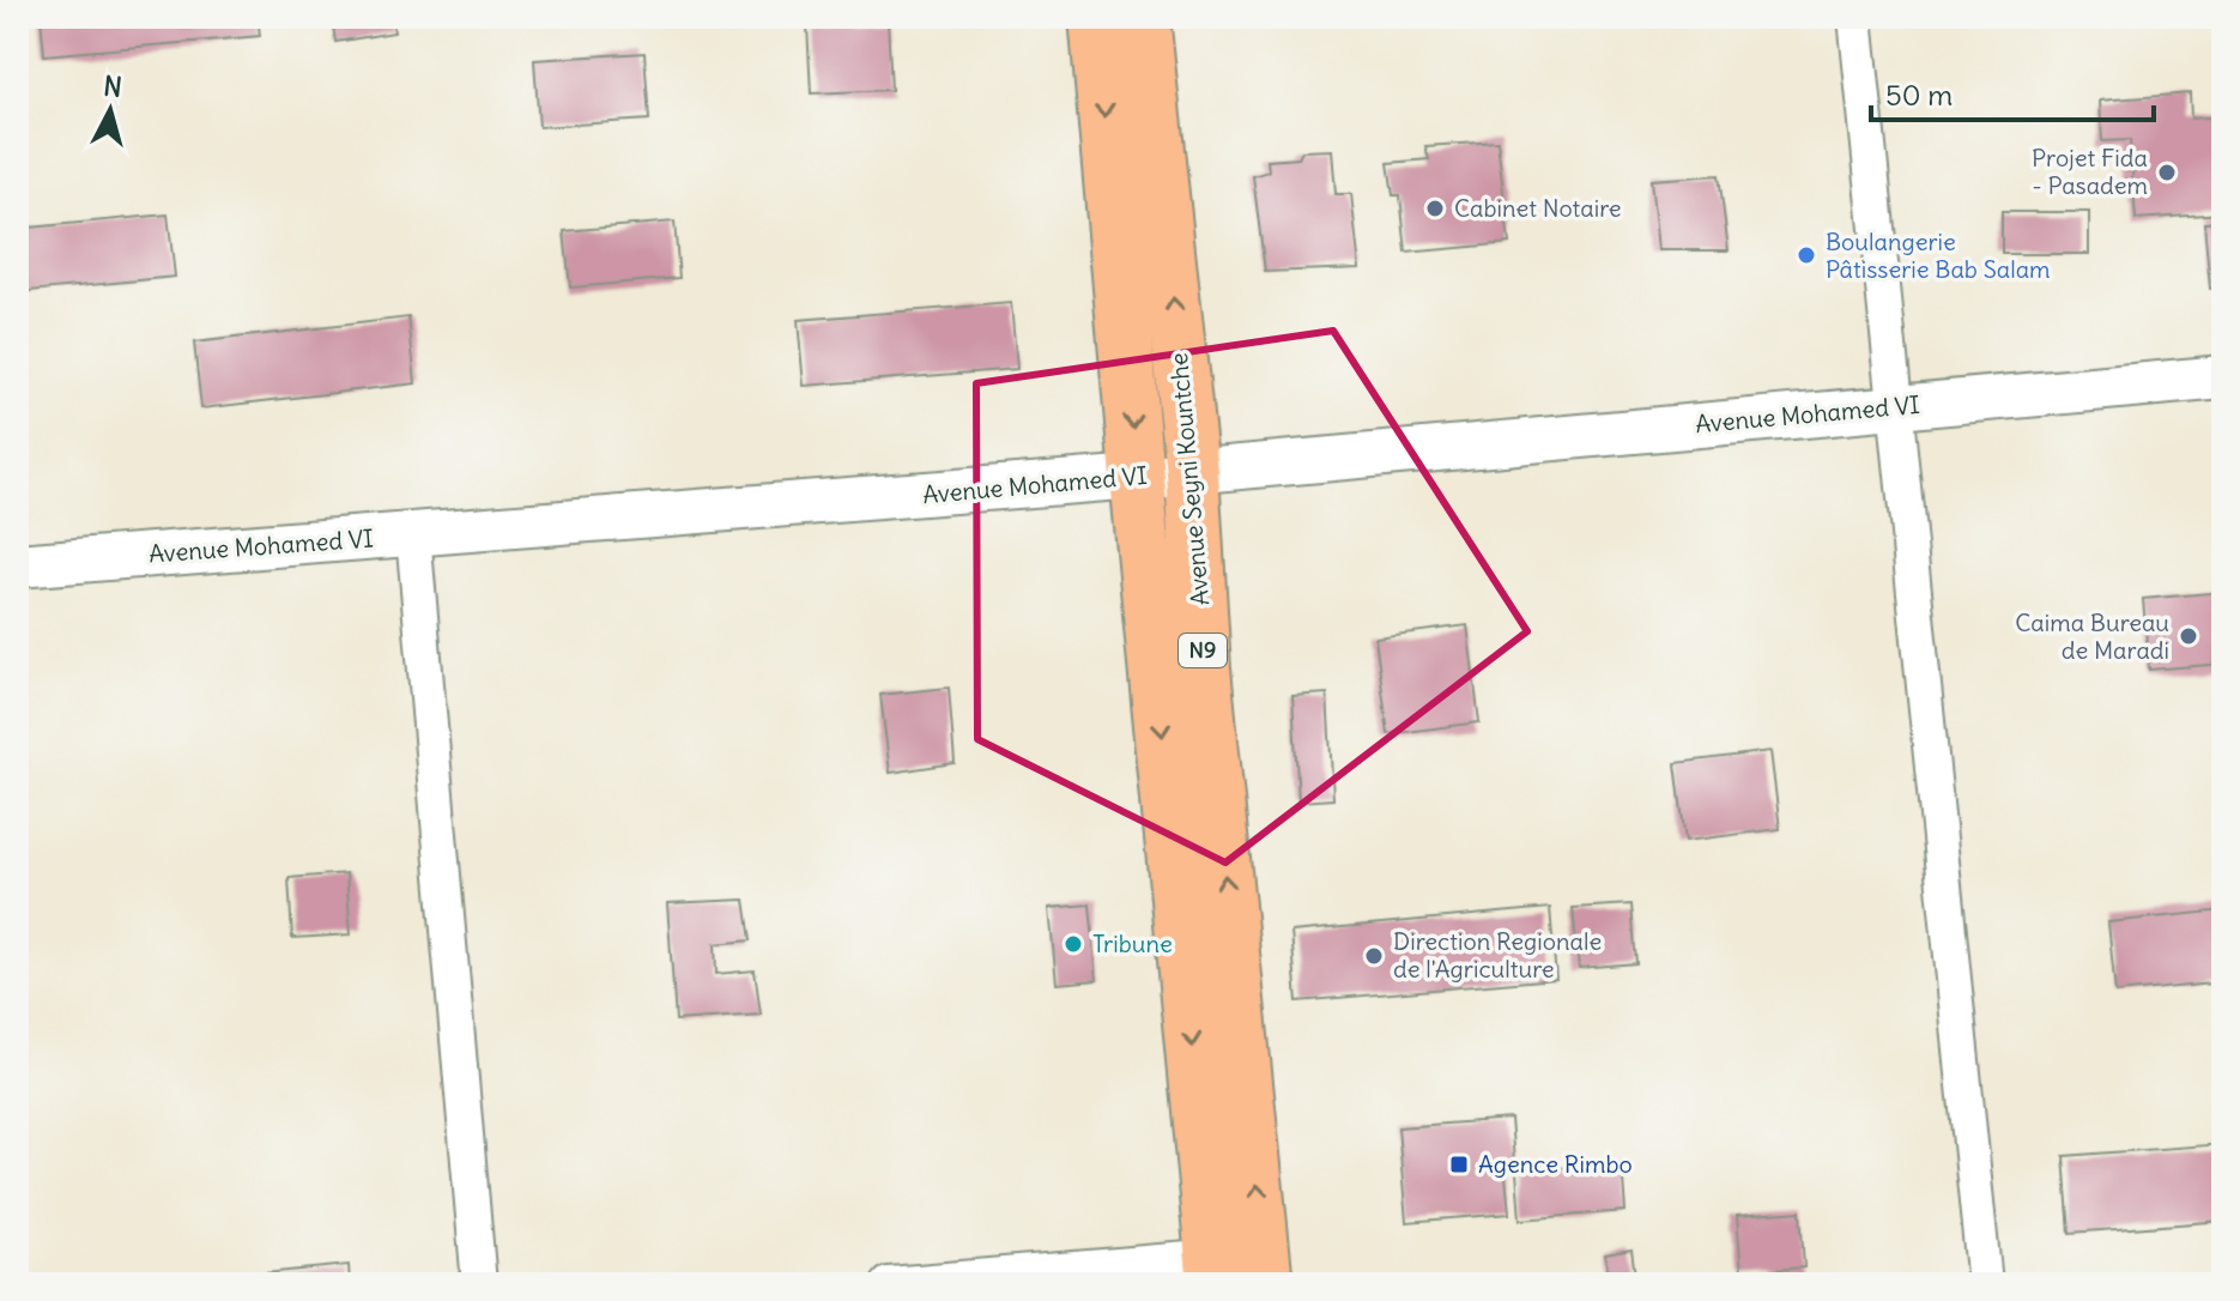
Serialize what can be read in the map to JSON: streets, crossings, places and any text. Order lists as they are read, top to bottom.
{
  "streets": {
    "highway": ["Avenue Seyni Kountche", "N9"],
    "street": ["Avenue Mohamed VI"]
  },
  "crossings": [
    ["Avenue Mohamed VI", "Avenue Seyni Kountche"]
  ],
  "places": {
    "other": [
      "Projet Fida - Pasadem",
      "Cabinet Notaire",
      "Boulangerie Pâtisserie Bab Salam",
      "Caima Bureau de Maradi",
      "Tribune",
      "Direction Regionale de l'Agriculture"
    ],
    "transit": ["Agence Rimbo"]
  },
  "scale_bar": "50 m",
  "north": "top"
}
